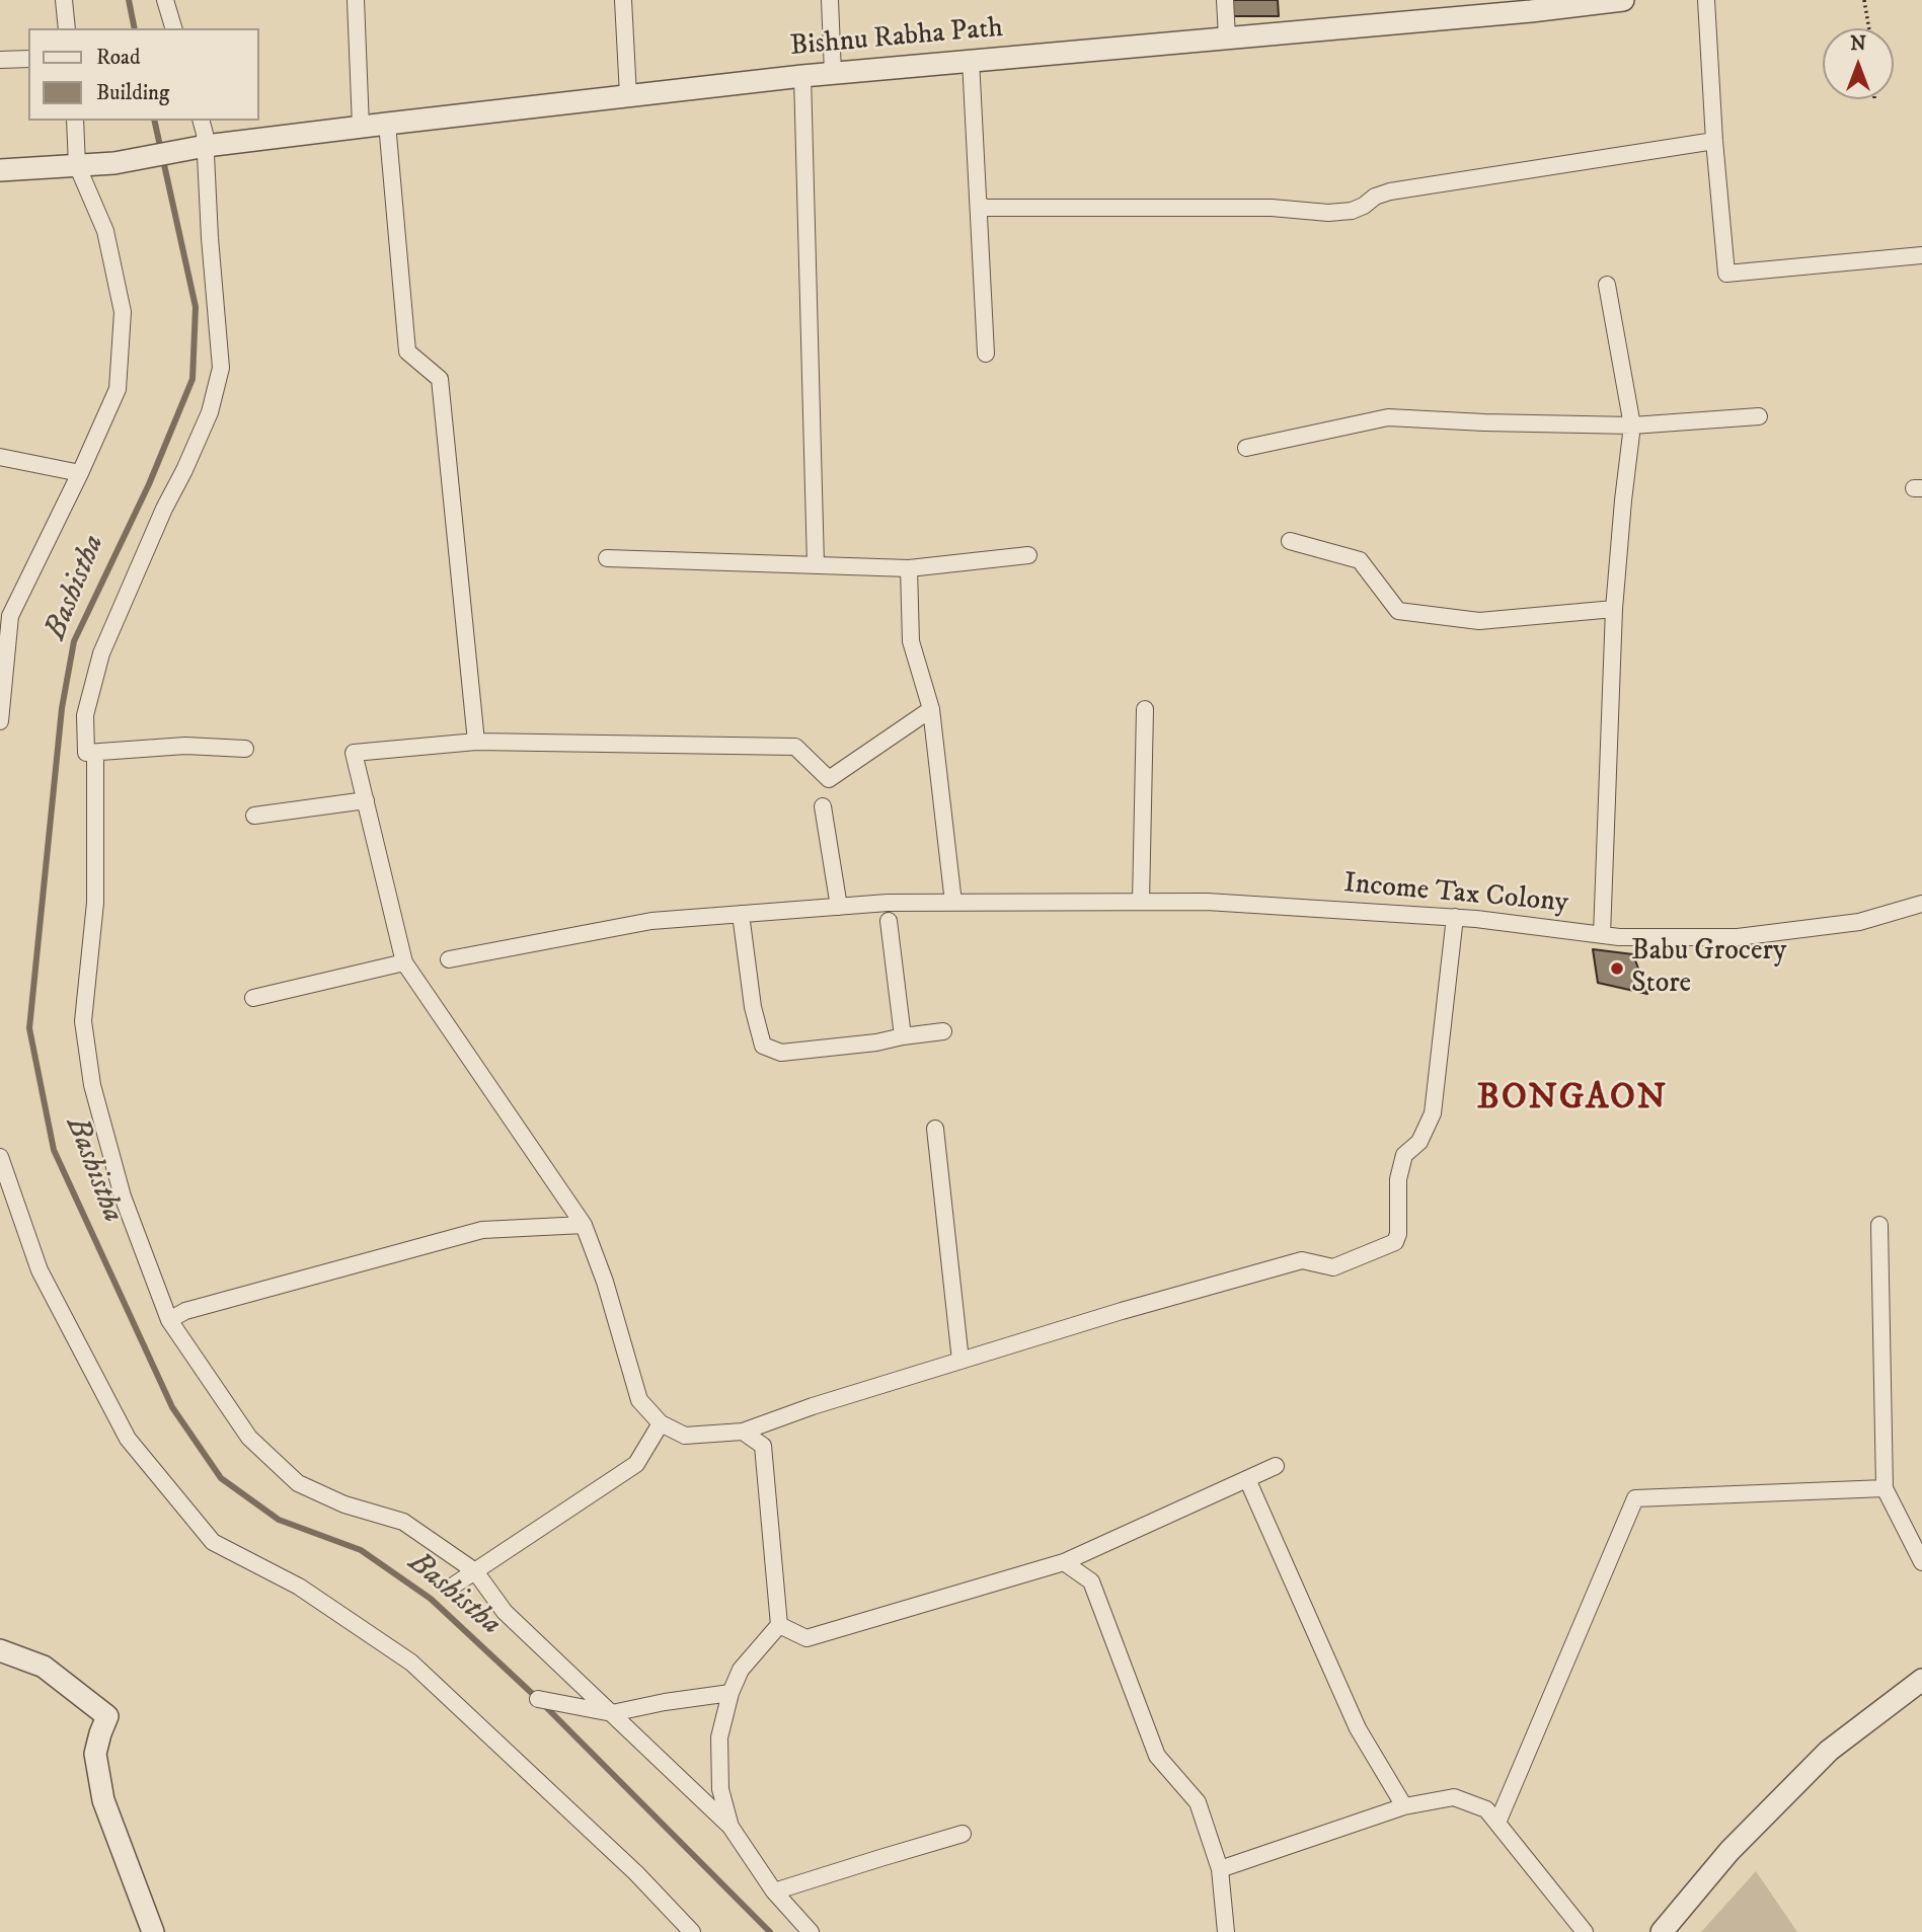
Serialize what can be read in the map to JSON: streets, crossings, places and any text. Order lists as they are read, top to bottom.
{
  "streets": {
    "street": ["Bishnu Rabha Path", "Income Tax Colony"]
  },
  "districts": ["BONGAON"],
  "water": ["Bashistha"],
  "places": ["Babu Grocery Store"],
  "legend": ["Road", "Building"],
  "north": "top"
}
